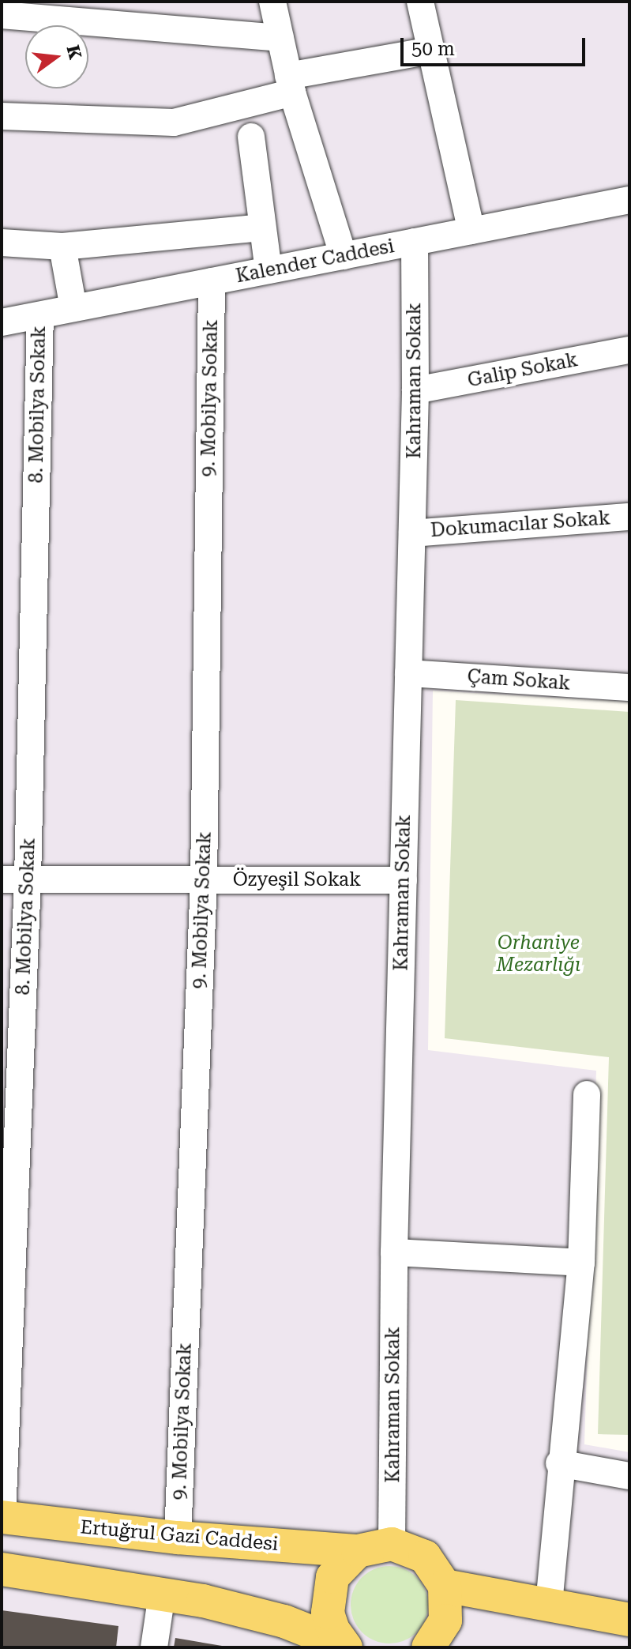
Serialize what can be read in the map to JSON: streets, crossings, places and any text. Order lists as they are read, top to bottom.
{
  "streets": {
    "main road": ["Ertuğrul Gazi Caddesi"],
    "street": [
      "Kalender Caddesi",
      "Galip Sokak",
      "Kahraman Sokak",
      "9. Mobilya Sokak",
      "8. Mobilya Sokak",
      "Dokumacılar Sokak",
      "Çam Sokak",
      "Özyeşil Sokak"
    ]
  },
  "crossings": [
    ["Kalender Caddesi", "Kahraman Sokak"],
    ["Kalender Caddesi", "9. Mobilya Sokak"],
    ["Kalender Caddesi", "8. Mobilya Sokak"],
    ["Galip Sokak", "Kahraman Sokak"],
    ["Kahraman Sokak", "Dokumacılar Sokak"],
    ["Kahraman Sokak", "Çam Sokak"],
    ["Kahraman Sokak", "Özyeşil Sokak"],
    ["Kahraman Sokak", "Ertuğrul Gazi Caddesi"],
    ["9. Mobilya Sokak", "Özyeşil Sokak"],
    ["9. Mobilya Sokak", "Ertuğrul Gazi Caddesi"],
    ["8. Mobilya Sokak", "Özyeşil Sokak"],
    ["8. Mobilya Sokak", "Ertuğrul Gazi Caddesi"]
  ],
  "parks": ["Orhaniye Mezarlığı"],
  "scale_bar": "50 m",
  "north": "right"
}
